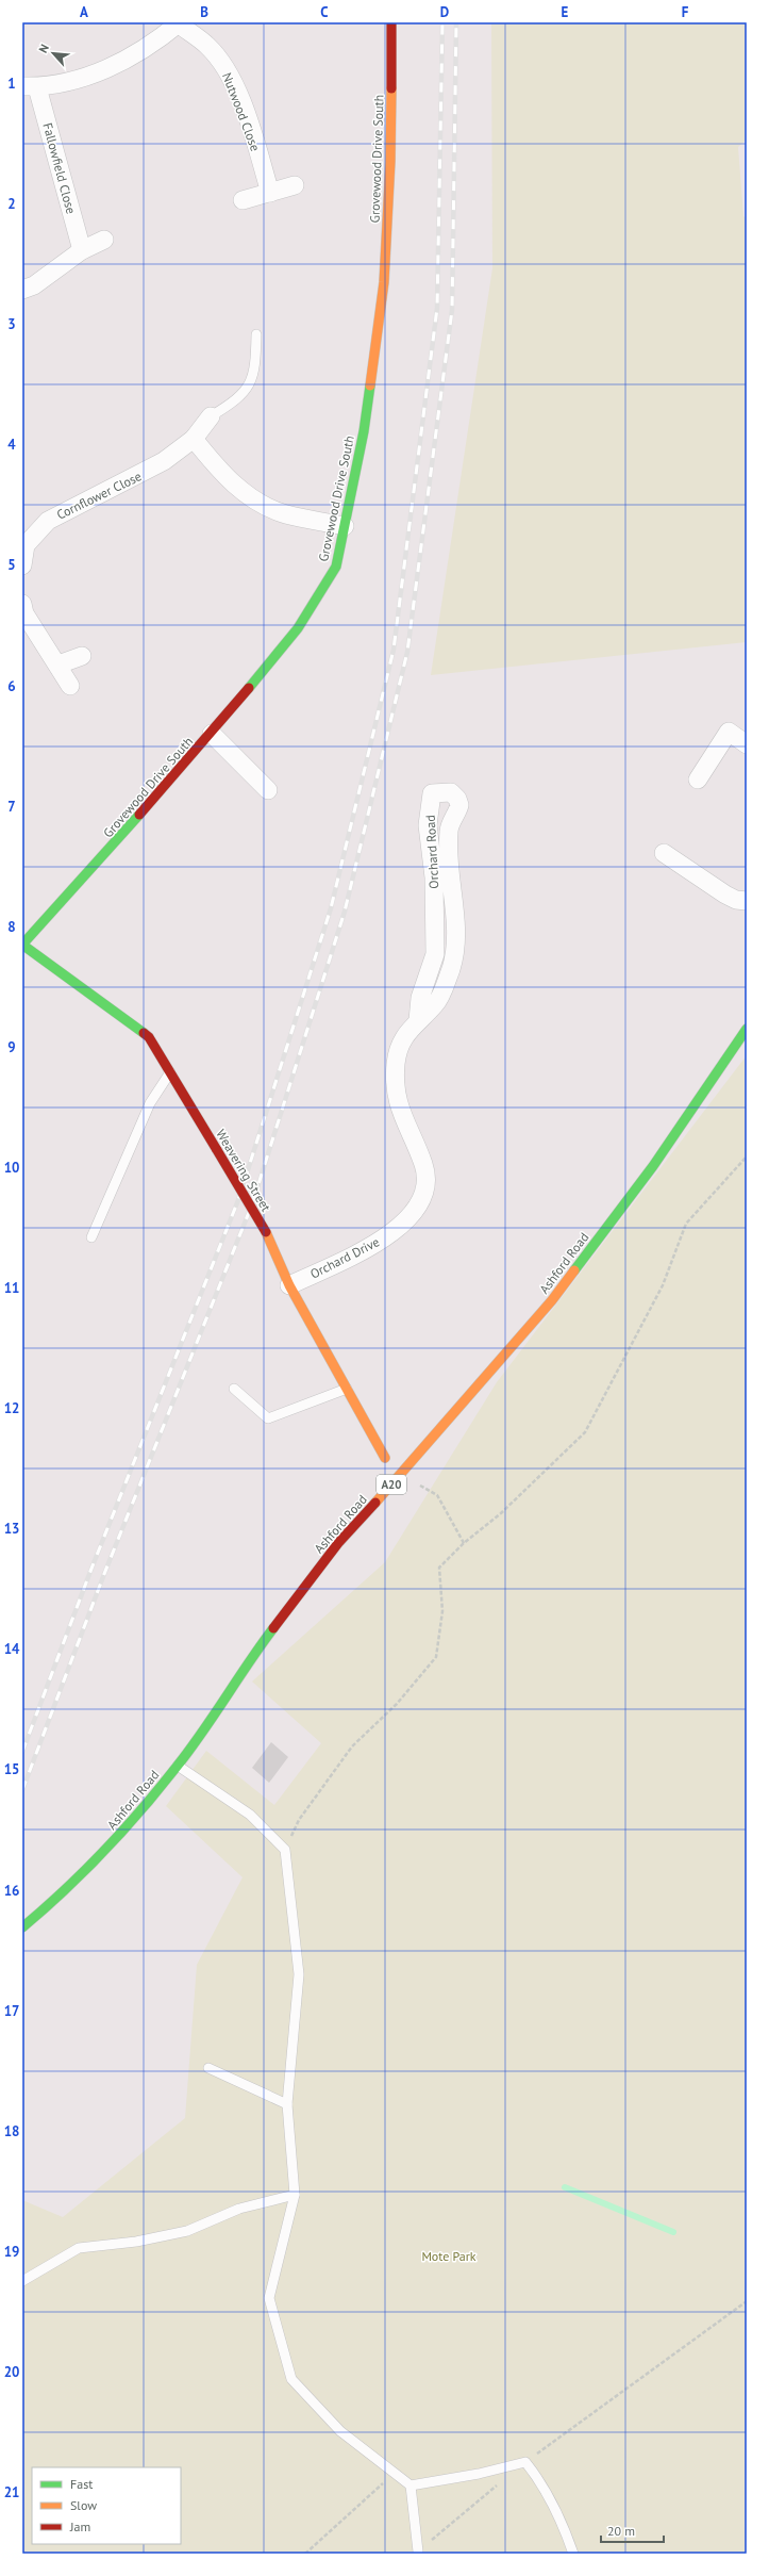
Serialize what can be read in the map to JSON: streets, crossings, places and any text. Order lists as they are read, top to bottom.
{
  "streets": {
    "street": [
      "Nutwood Close",
      "Grovewood Drive South",
      "Fallowfield Close",
      "Cornflower Close",
      "Orchard Road",
      "Weavering Street",
      "Orchard Drive",
      "Ashford Road",
      "A20"
    ]
  },
  "crossings": [
    ["Grovewood Drive South", "Weavering Street"],
    ["Orchard Road", "Orchard Drive"],
    ["Weavering Street", "Orchard Drive"]
  ],
  "parks": ["Mote Park"],
  "legend": ["Fast", "Slow", "Jam"],
  "scale_bar": "20 m",
  "north": "top left",
  "grid": {
    "columns": [
      "A",
      "B",
      "C",
      "D",
      "E",
      "F"
    ],
    "rows": [
      "1",
      "2",
      "3",
      "4",
      "5",
      "6",
      "7",
      "8",
      "9",
      "10",
      "11",
      "12",
      "13",
      "14",
      "15",
      "16",
      "17",
      "18",
      "19",
      "20",
      "21"
    ]
  }
}
